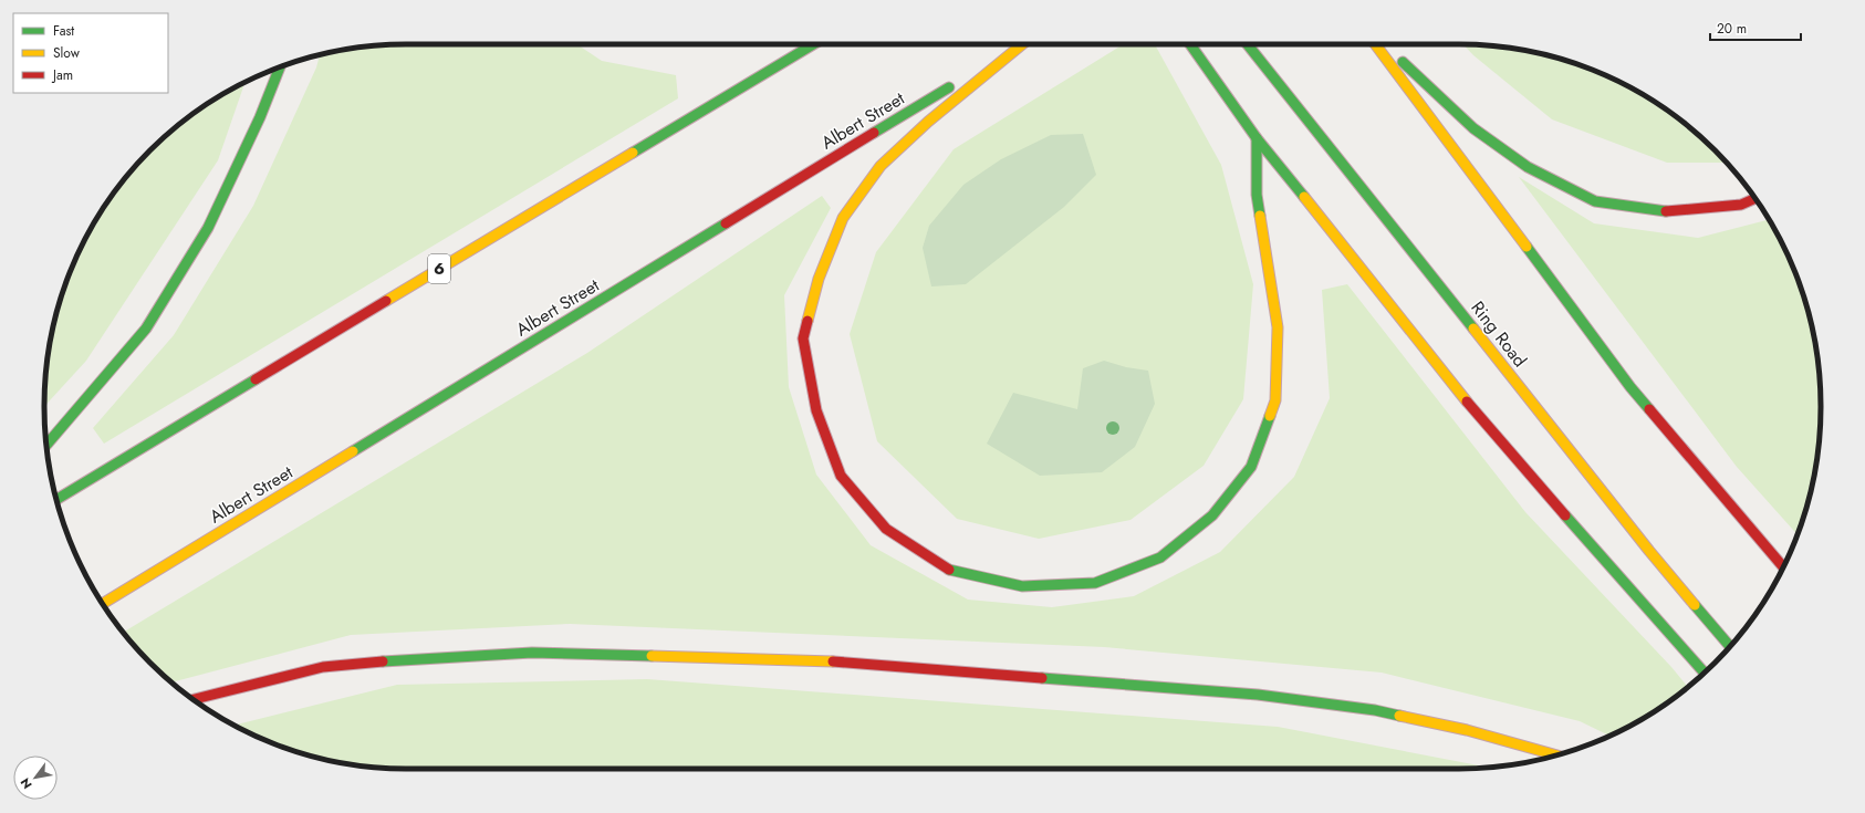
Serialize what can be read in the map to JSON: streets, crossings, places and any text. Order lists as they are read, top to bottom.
{
  "streets": {
    "highway": ["Albert Street", "6", "Ring Road"]
  },
  "legend": ["Fast", "Slow", "Jam"],
  "scale_bar": "20 m",
  "north": "bottom left"
}
